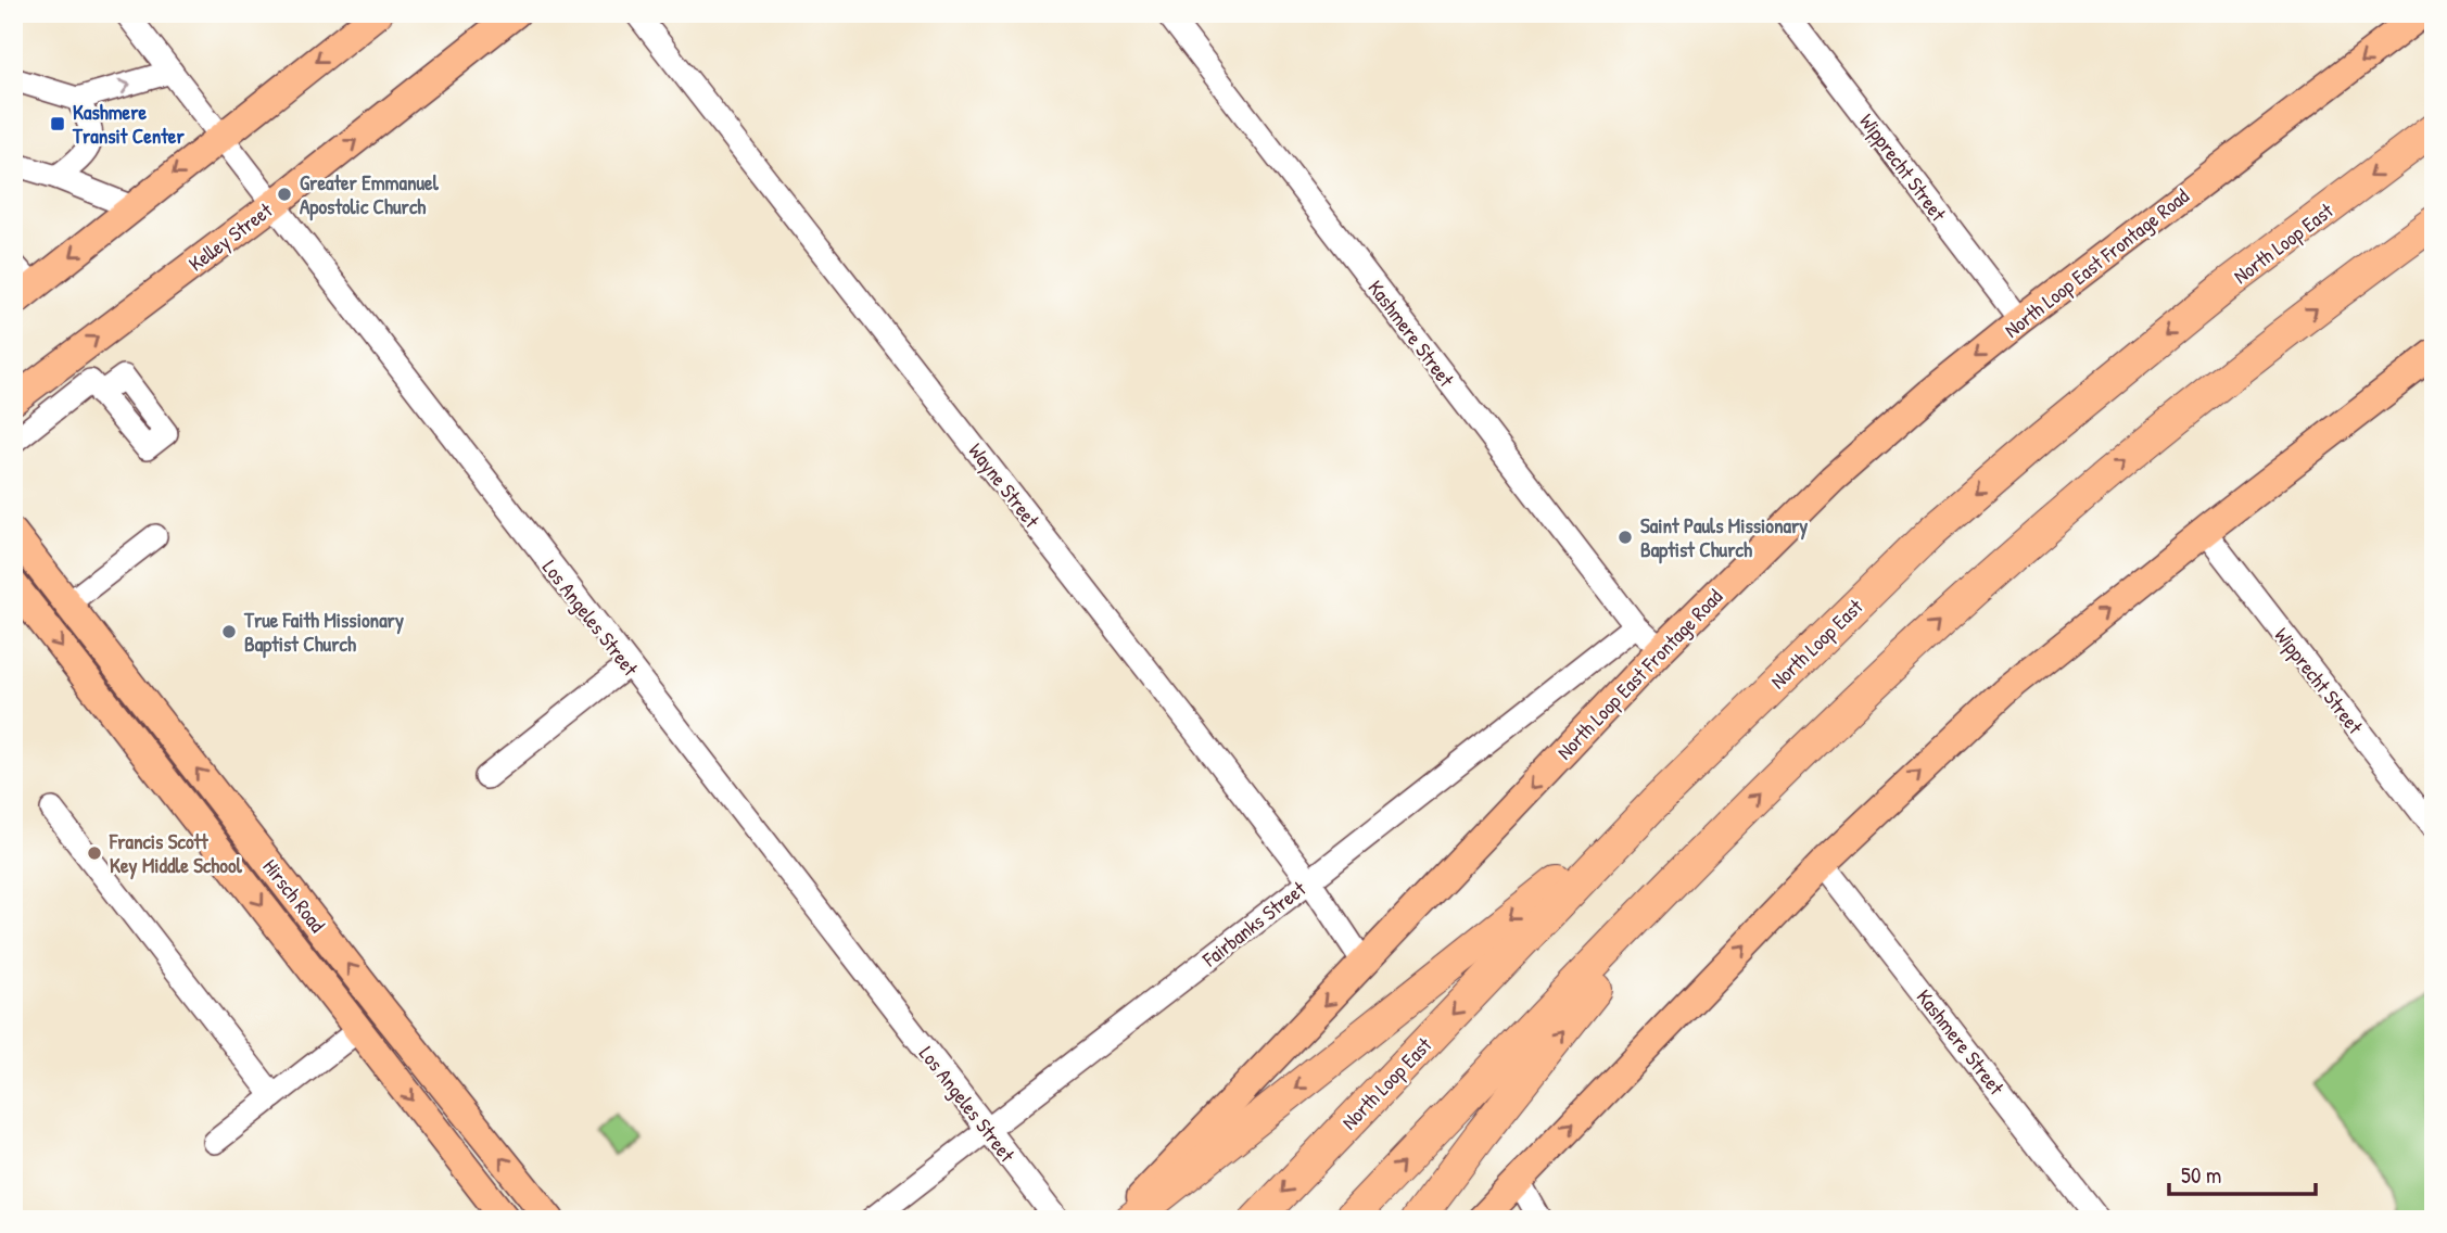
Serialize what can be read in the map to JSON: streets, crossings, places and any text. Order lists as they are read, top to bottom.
{
  "streets": {
    "highway": ["North Loop East"],
    "main road": ["Kelley Street", "North Loop East Frontage Road", "Hirsch Road"],
    "street": [
      "Wipprecht Street",
      "Kashmere Street",
      "Wayne Street",
      "Los Angeles Street",
      "Fairbanks Street"
    ]
  },
  "crossings": [
    ["Wipprecht Street", "North Loop East Frontage Road"],
    ["Kelley Street", "Los Angeles Street"],
    ["North Loop East Frontage Road", "Kashmere Street"],
    ["North Loop East Frontage Road", "Wayne Street"],
    ["Kashmere Street", "Fairbanks Street"],
    ["Wayne Street", "Fairbanks Street"],
    ["Los Angeles Street", "Fairbanks Street"]
  ],
  "one_way": ["North Loop East Frontage Road"],
  "places": {
    "transit": ["Kashmere Transit Center"],
    "other": [
      "Greater Emmanuel Apostolic Church",
      "Saint Pauls Missionary Baptist Church",
      "True Faith Missionary Baptist Church",
      "Francis Scott Key Middle School"
    ]
  },
  "scale_bar": "50 m"
}
